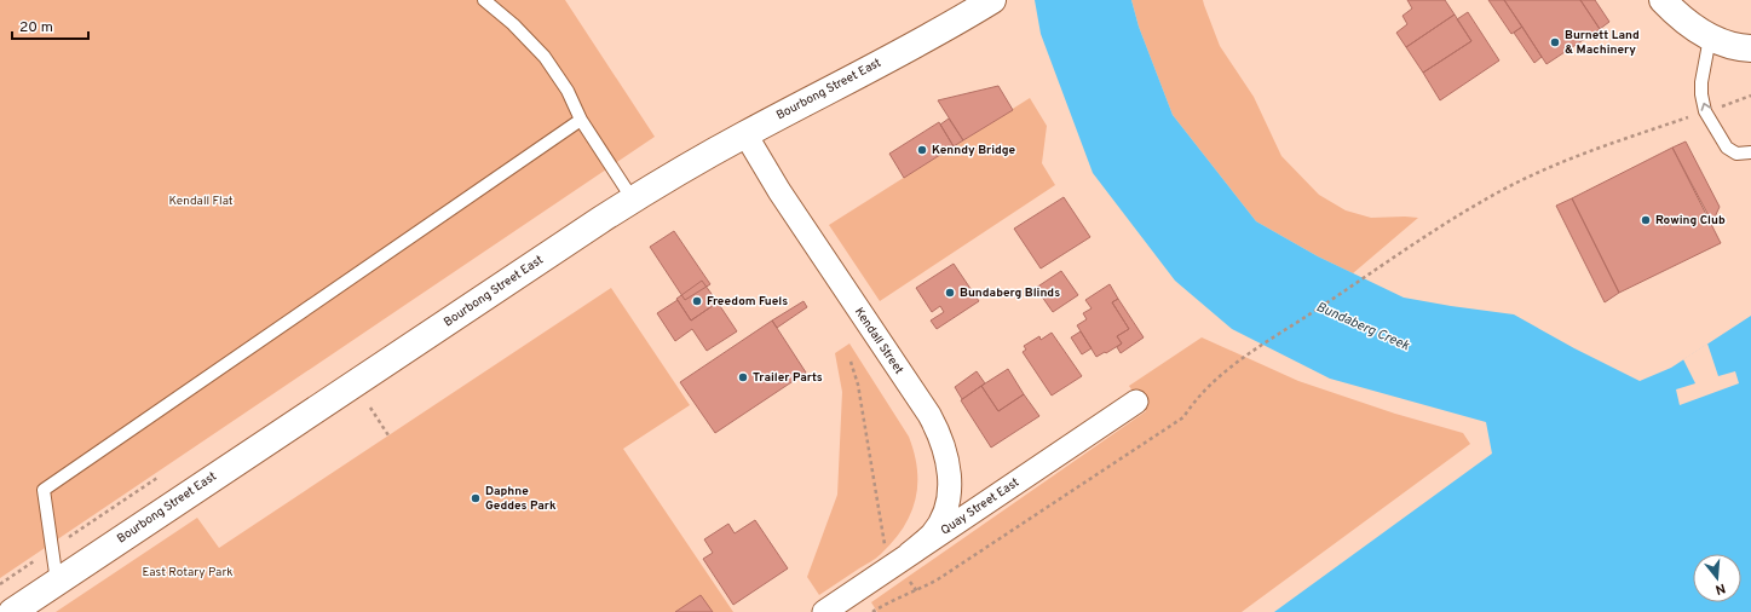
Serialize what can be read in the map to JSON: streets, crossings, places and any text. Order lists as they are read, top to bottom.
{
  "streets": {
    "main road": ["Bourbong Street East"],
    "street": ["Kendall Street", "Quay Street East"]
  },
  "crossings": [
    ["Bourbong Street East", "Kendall Street"],
    ["Kendall Street", "Quay Street East"]
  ],
  "water": ["Bundaberg Creek"],
  "parks": ["Kendall Flat", "East Rotary Park"],
  "places": [
    "Burnett Land & Machinery",
    "Kenndy Bridge",
    "Rowing Club",
    "Bundaberg Blinds",
    "Freedom Fuels",
    "Trailer Parts",
    "Daphne Geddes Park"
  ],
  "scale_bar": "20 m",
  "north": "bottom"
}
